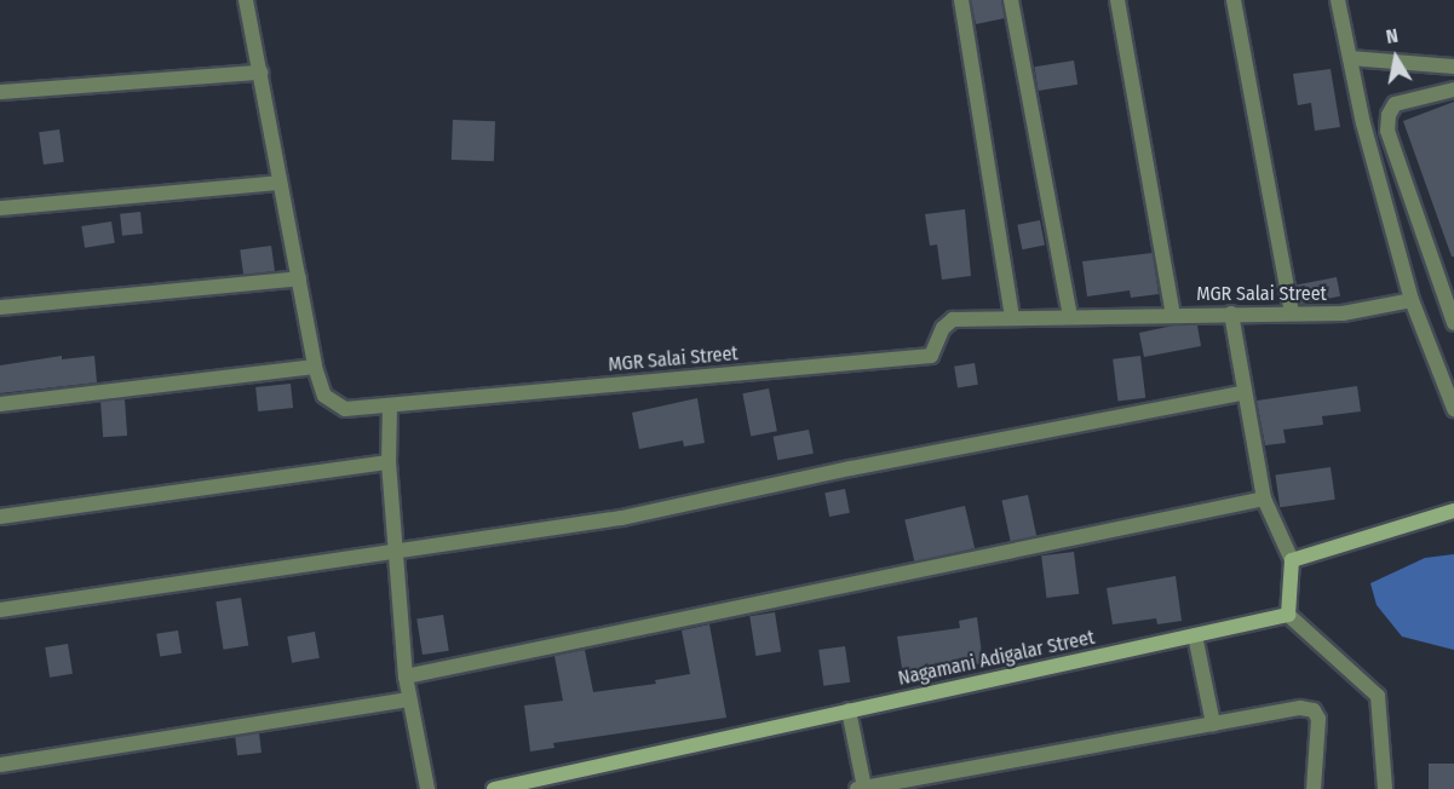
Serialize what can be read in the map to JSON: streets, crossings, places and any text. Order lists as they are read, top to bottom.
{
  "streets": {
    "street": ["MGR Salai Street", "Nagamani Adigalar Street"]
  },
  "north": "top"
}
